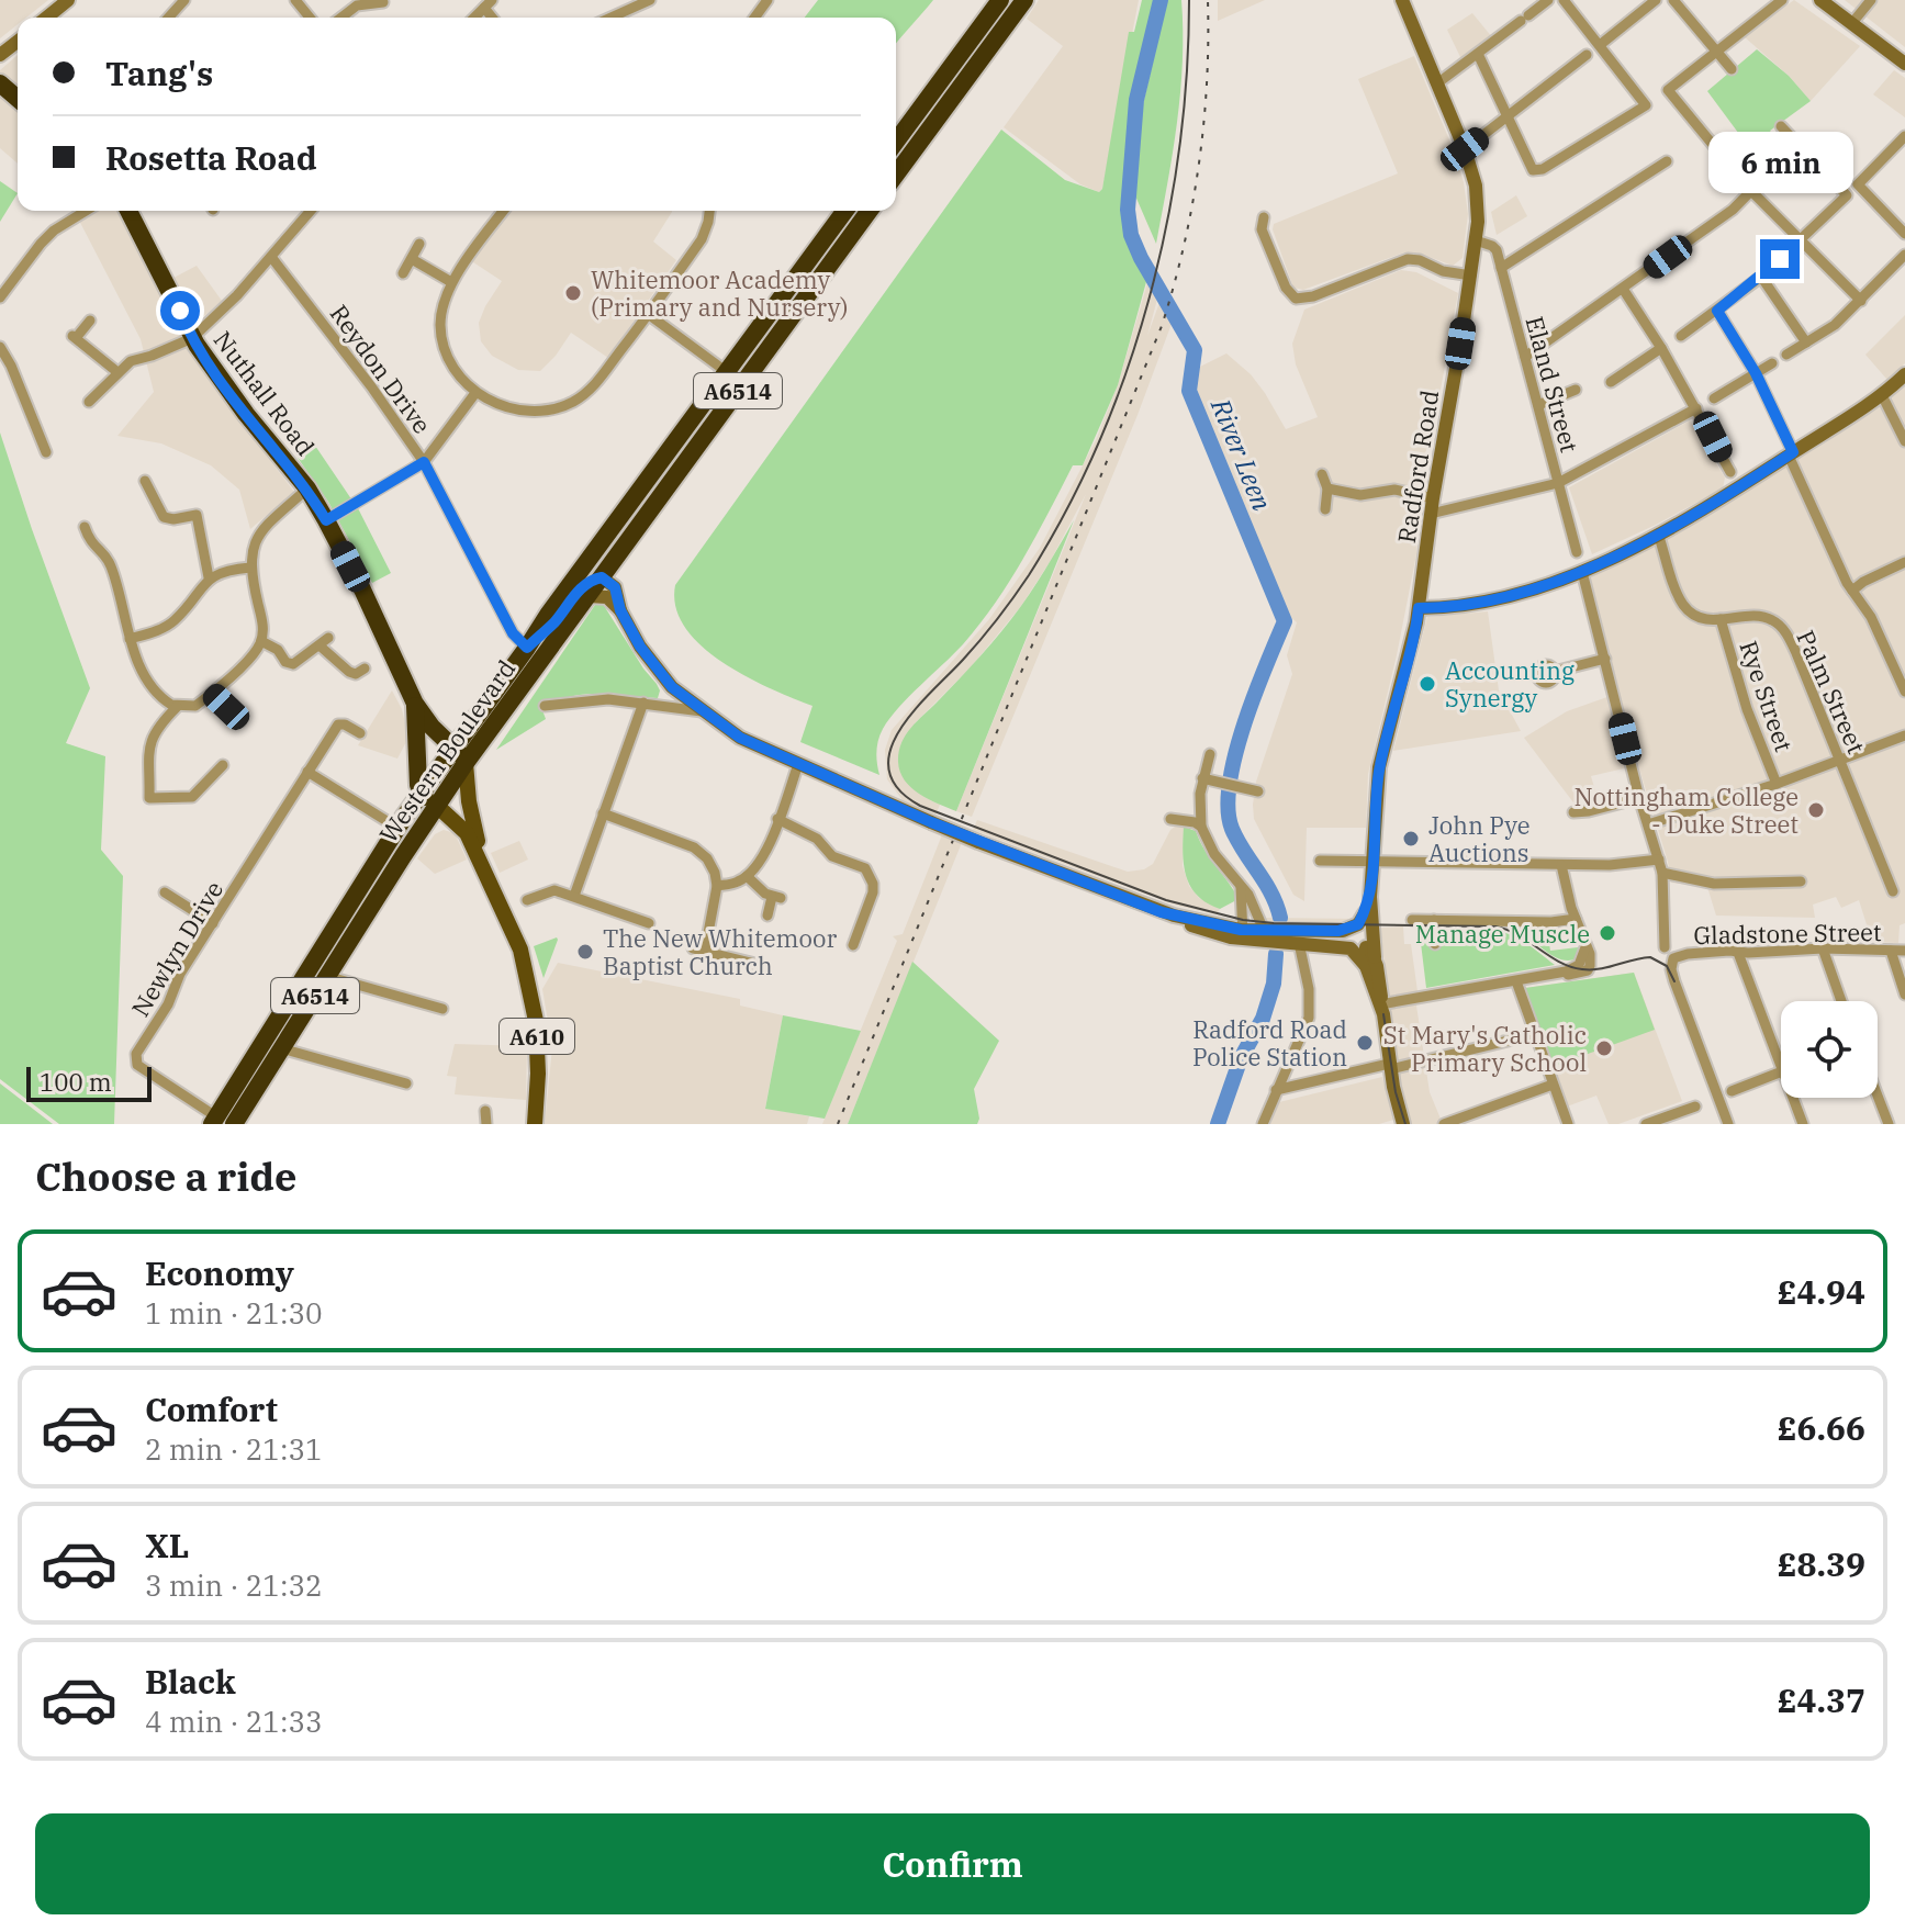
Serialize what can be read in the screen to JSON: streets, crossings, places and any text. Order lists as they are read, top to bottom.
{
  "streets": {
    "highway": [
      "A6514",
      "Nuthall Road",
      "Western Boulevard",
      "A610"
    ],
    "street": [
      "Reydon Drive",
      "Eland Street",
      "Radford Road",
      "Palm Street",
      "Rye Street",
      "Gladstone Street",
      "Newlyn Drive"
    ]
  },
  "crossings": [
    ["Reydon Drive", "Western Boulevard"],
    ["Eland Street", "Radford Road"],
    ["Nuthall Road", "Western Boulevard"],
    ["Palm Street", "Rye Street"],
    ["Western Boulevard", "Newlyn Drive"]
  ],
  "water": ["River Leen"],
  "places": [
    "Whitemoor Academy (Primary and Nursery)",
    "Accounting Synergy",
    "Nottingham College - Duke Street",
    "John Pye Auctions",
    "Manage Muscle",
    "The New Whitemoor Baptist Church",
    "Radford Road Police Station",
    "St Mary's Catholic Primary School"
  ],
  "scale_bar": "100 m",
  "page": {
    "banner": ["Tang's", "Rosetta Road"],
    "bubble": "6 min",
    "scale": "100 m",
    "heading": "Choose a ride",
    "list": [
      {
        "name": "Economy",
        "note": "1 min · 21:30",
        "value": "£4.94"
      },
      {
        "name": "Comfort",
        "note": "2 min · 21:31",
        "value": "£6.66"
      },
      {
        "name": "XL",
        "note": "3 min · 21:32",
        "value": "£8.39"
      },
      {
        "name": "Black",
        "note": "4 min · 21:33",
        "value": "£4.37"
      }
    ],
    "buttons": "Confirm"
  }
}
